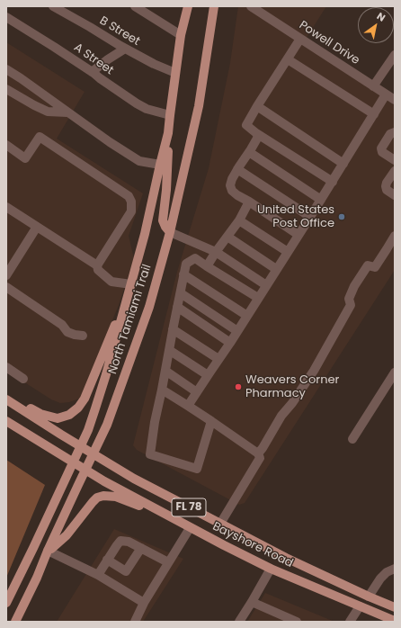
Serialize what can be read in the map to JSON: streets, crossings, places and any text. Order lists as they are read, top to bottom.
{
  "streets": {
    "main road": ["North Tamiami Trail", "FL 78", "Bayshore Road"],
    "street": ["B Street", "Powell Drive", "A Street"]
  },
  "crossings": [
    ["B Street", "North Tamiami Trail"],
    ["A Street", "North Tamiami Trail"],
    ["North Tamiami Trail", "FL 78"],
    ["North Tamiami Trail", "Bayshore Road"],
    ["FL 78", "Bayshore Road"]
  ],
  "places": ["United States Post Office", "Weavers Corner Pharmacy"],
  "north": "top right"
}
